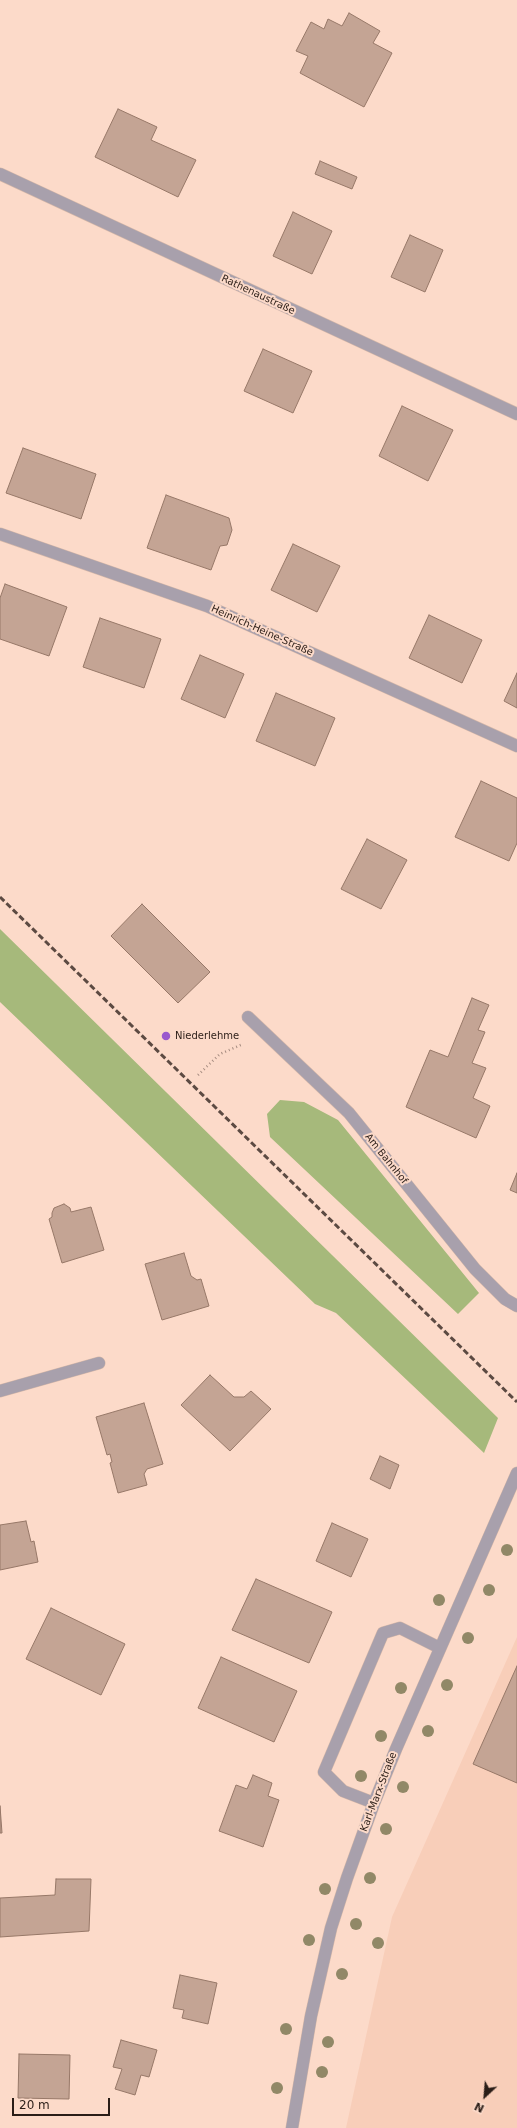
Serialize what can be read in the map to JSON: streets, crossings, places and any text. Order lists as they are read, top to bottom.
{
  "streets": {
    "street": [
      "Rathenaustraße",
      "Heinrich-Heine-Straße",
      "Am Bahnhof",
      "Karl-Marx-Straße"
    ]
  },
  "places": ["Niederlehme"],
  "scale_bar": "20 m",
  "north": "bottom left"
}
